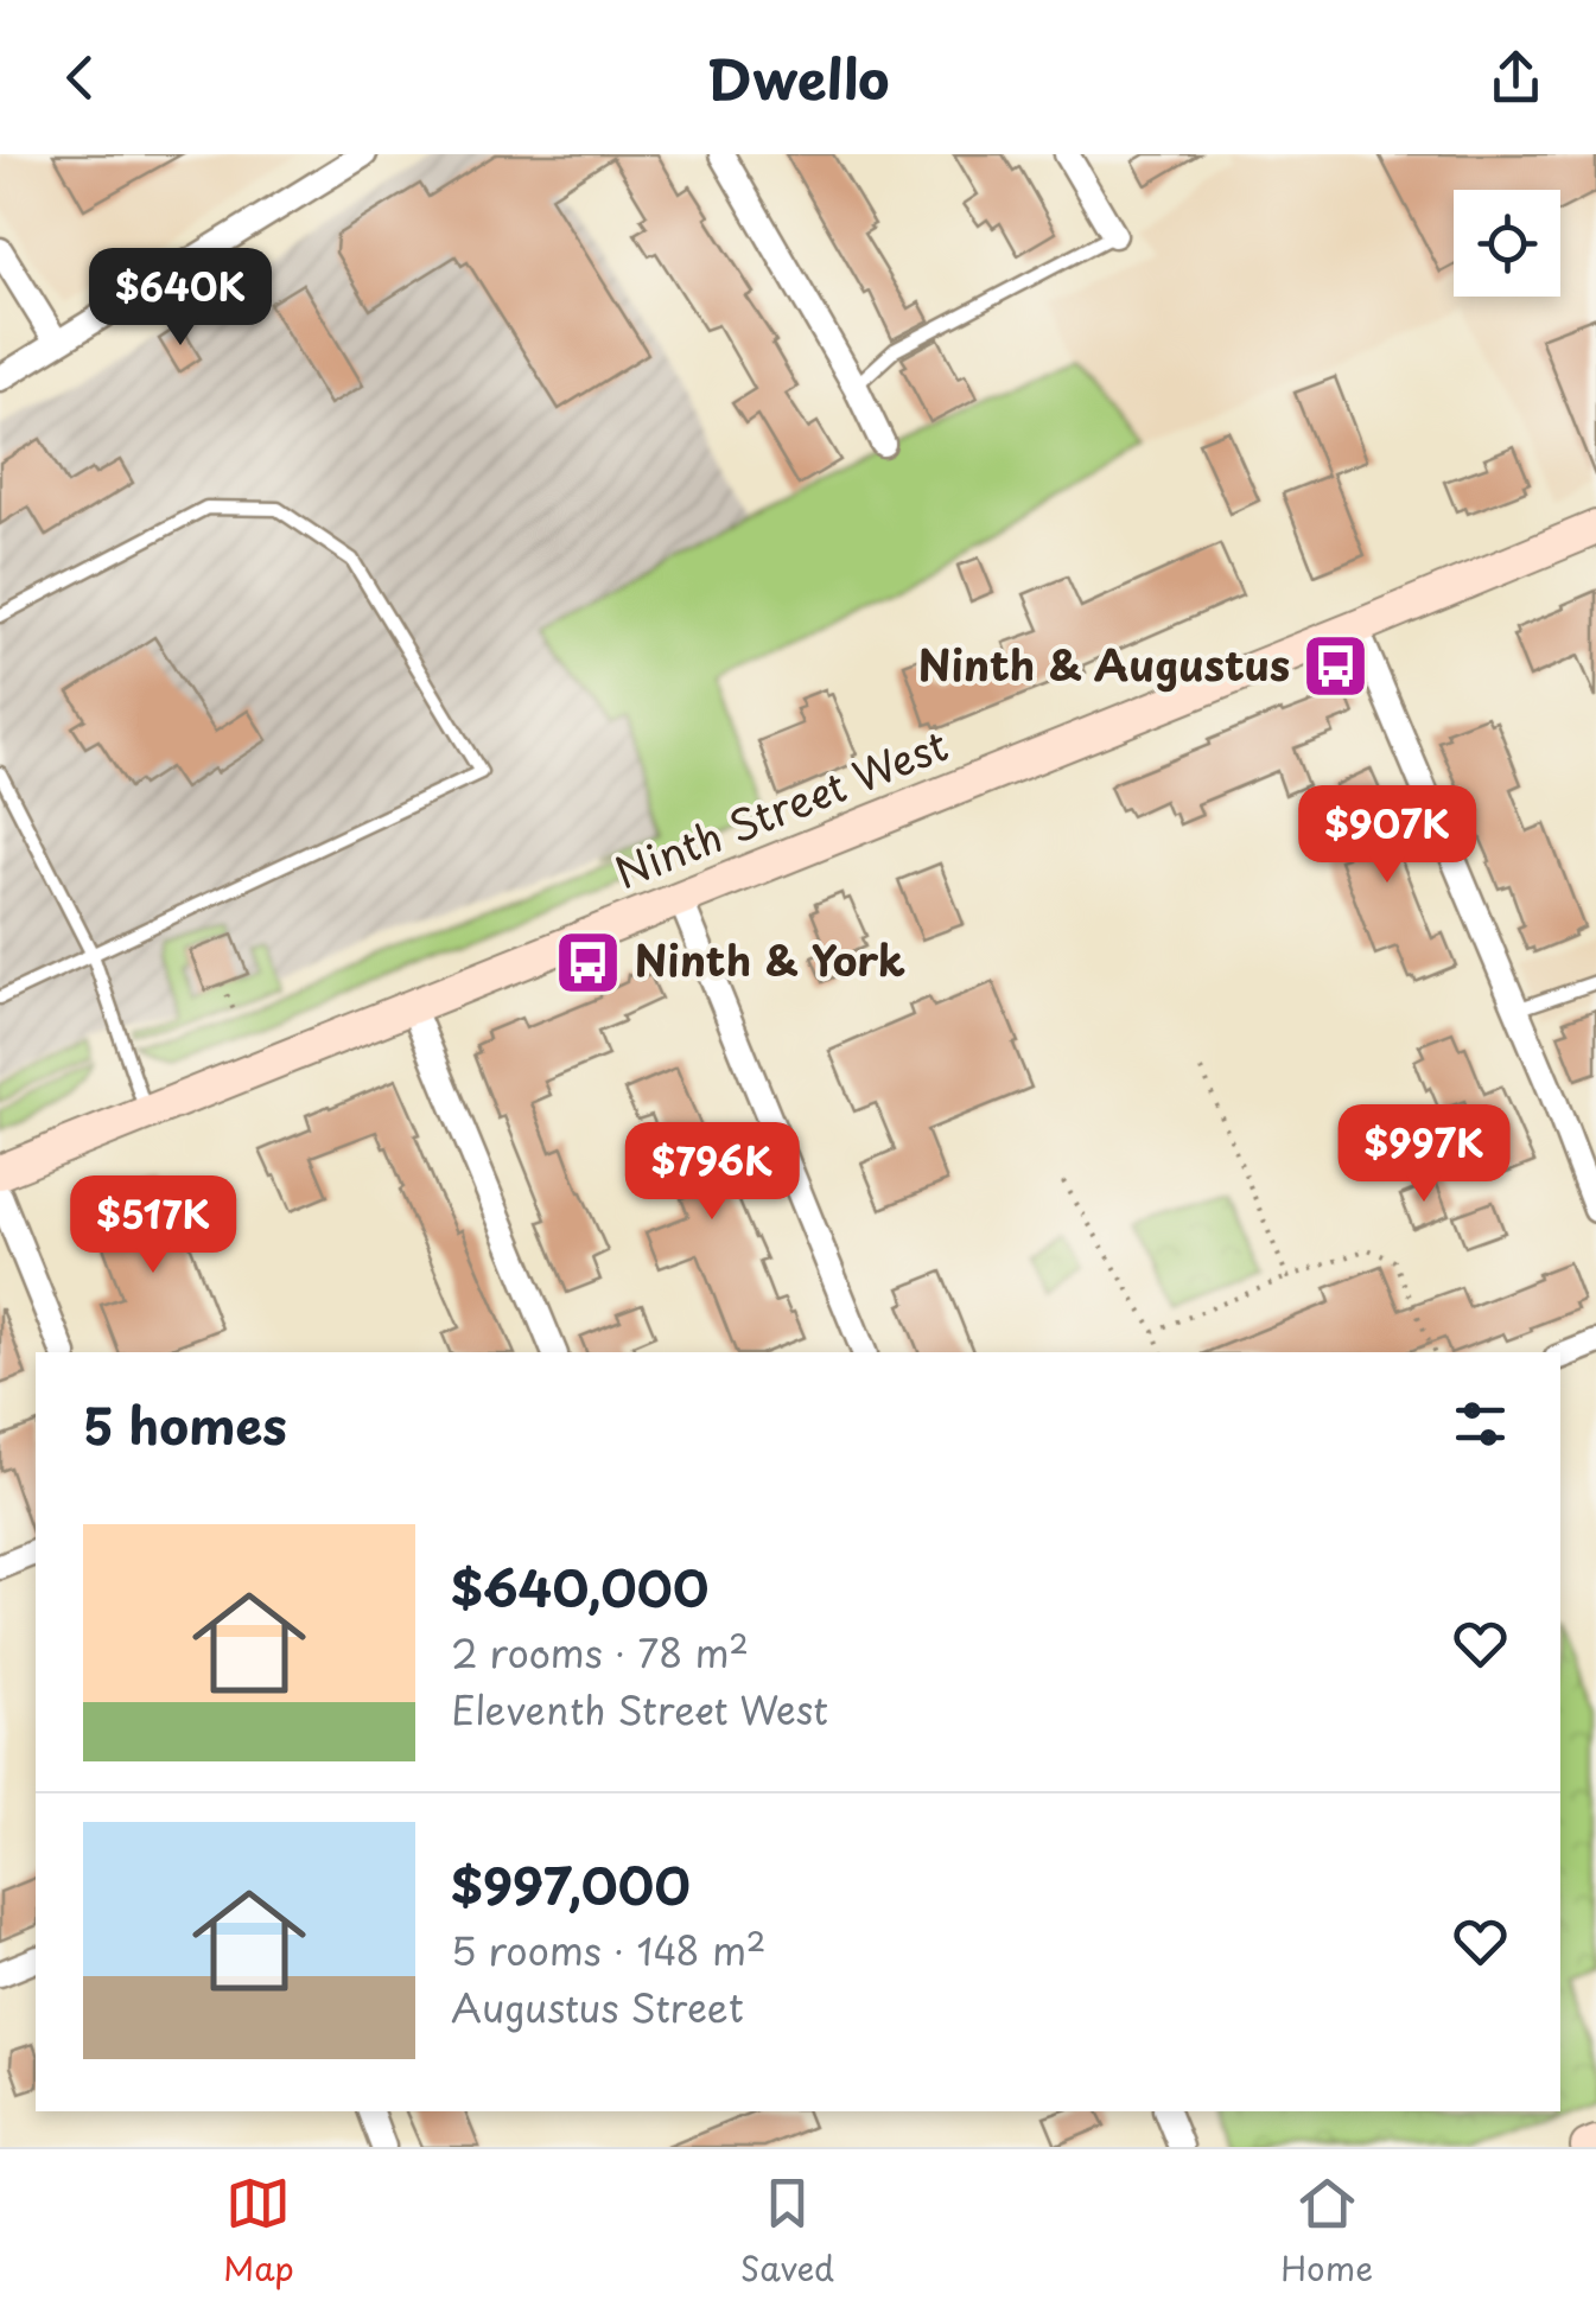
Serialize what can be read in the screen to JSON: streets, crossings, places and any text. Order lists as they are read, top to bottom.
{
  "streets": {
    "main road": ["Ninth Street West"]
  },
  "places": {
    "bus stop": ["Ninth & Augustus", "Ninth & York"]
  },
  "page": {
    "header": "Dwello",
    "price": [
      "$640K",
      "$907K",
      "$997K",
      "$796K",
      "$517K"
    ],
    "heading": "5 homes",
    "list": [
      {
        "name": "$640,000",
        "note": "2 rooms · 78 m² · Eleventh Street West"
      },
      {
        "name": "$997,000",
        "note": "5 rooms · 148 m² · Augustus Street"
      }
    ],
    "tabs": ["Map", "Saved", "Home"]
  }
}
